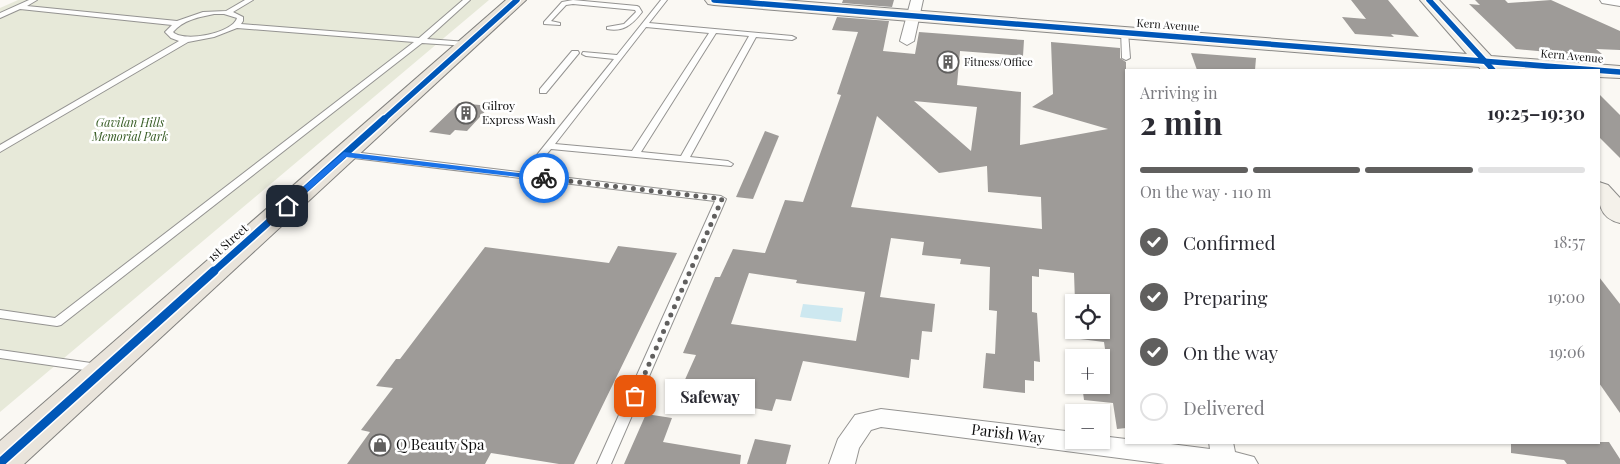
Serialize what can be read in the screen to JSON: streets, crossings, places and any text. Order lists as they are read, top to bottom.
{
  "streets": {
    "main road": ["1st Street"],
    "street": ["Kern Avenue", "Parish Way"]
  },
  "parks": ["Gavilan Hills Memorial Park"],
  "places": {
    "building": ["Fitness/Office", "Gilroy Express Wash"],
    "other": ["Safeway"],
    "shop": ["Q Beauty Spa"]
  },
  "page": {
    "heading": ["2 min", "Arriving in", "19:25–19:30"],
    "bar": "On the way · 110 m",
    "list": [
      ["Confirmed", "18:57"],
      ["Preparing", "19:00"],
      ["On the way", "19:06"],
      "Delivered"
    ],
    "map_buttons": ["+", "−"],
    "bubble": "Safeway"
  }
}
